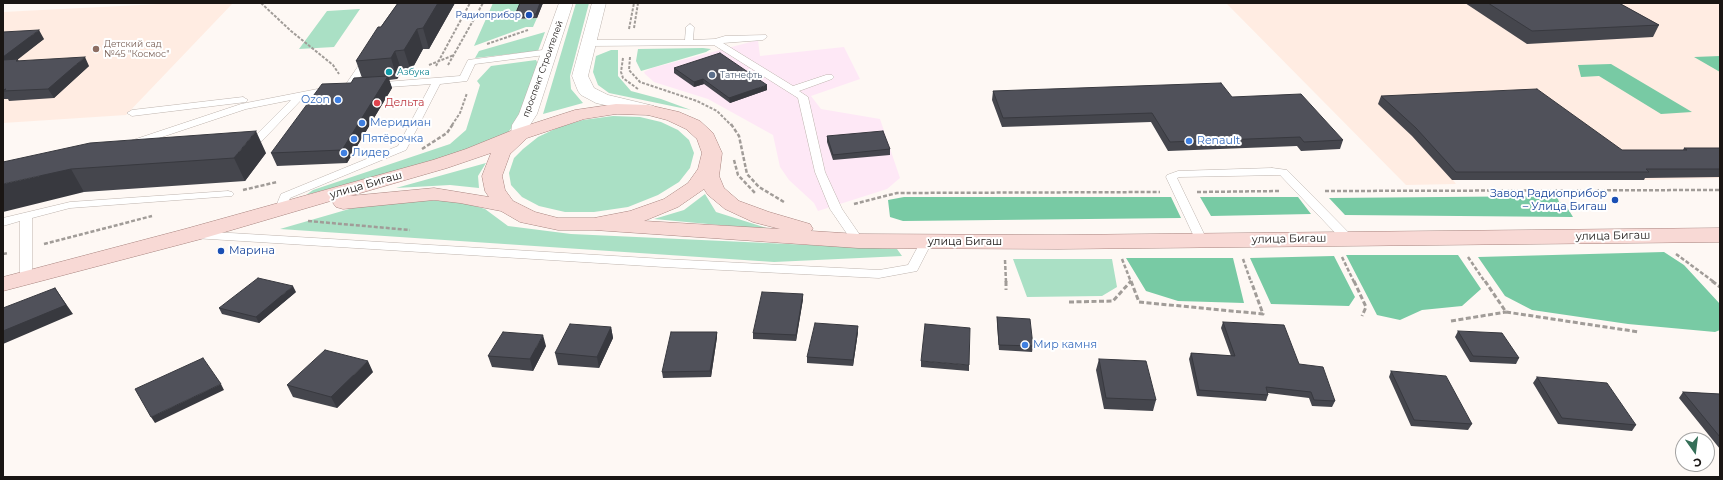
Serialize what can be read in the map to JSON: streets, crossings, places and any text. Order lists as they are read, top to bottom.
{
  "streets": {
    "main road": ["улица Бигаш"],
    "street": ["проспект Строителей"]
  },
  "crossings": [
    ["проспект Строителей", "улица Бигаш"]
  ],
  "places": [
    "Радиоприбор",
    "Детский сад №45 \"Космос\"",
    "Азбука",
    "Татнефть",
    "Ozon",
    "Дельта",
    "Меридиан",
    "Пятёрочка",
    "Renault",
    "Лидер",
    "Завод Радиоприбор – Улица Бигаш",
    "Марина",
    "Мир камня"
  ],
  "north": "bottom"
}
